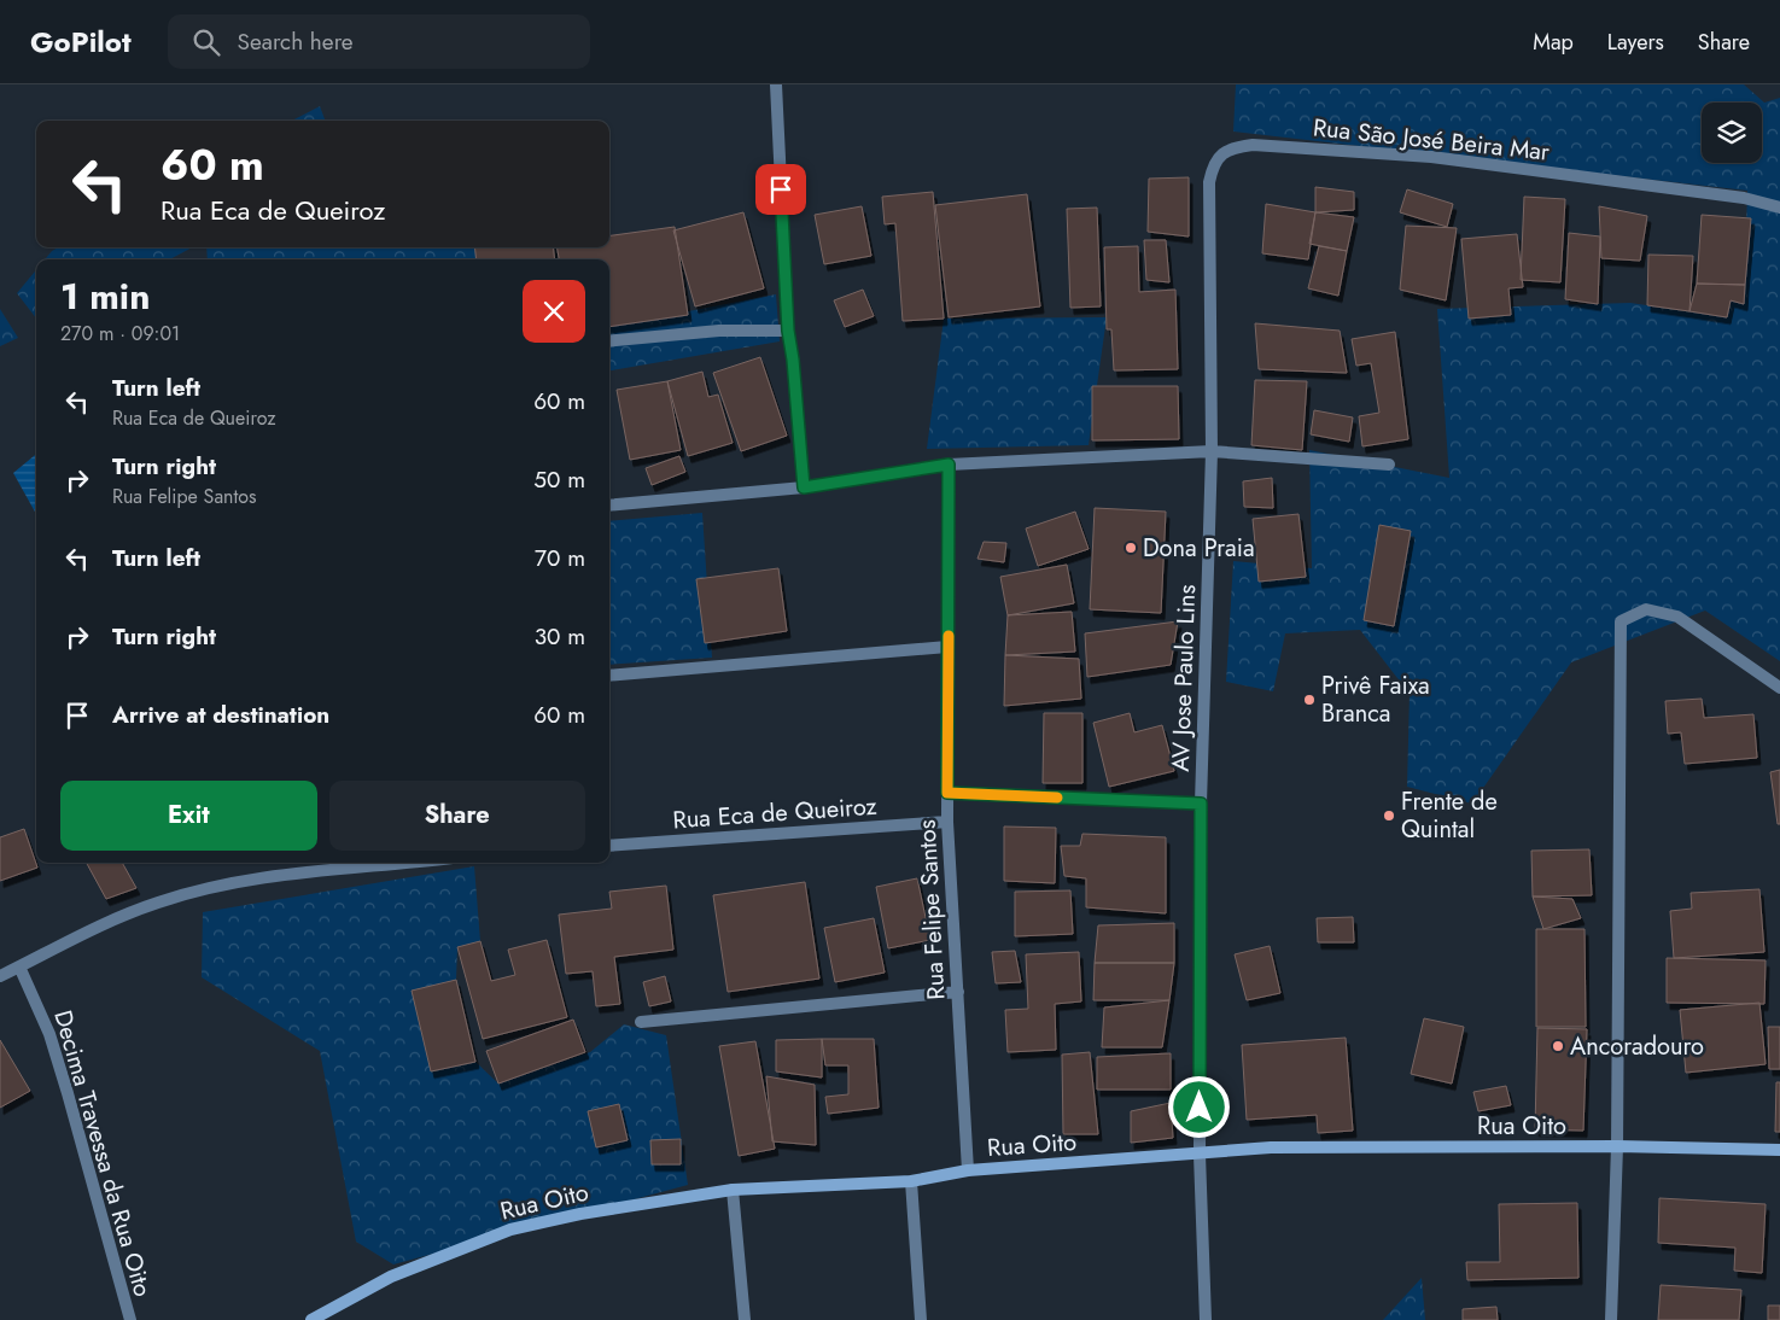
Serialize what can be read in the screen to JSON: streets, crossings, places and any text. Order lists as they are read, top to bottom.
{
  "streets": {
    "main road": ["Rua Oito"],
    "street": [
      "Rua São José Beira Mar",
      "AV Jose Paulo Lins",
      "Rua Eca de Queiroz",
      "Rua Felipe Santos",
      "Decima Travessa da Rua Oito"
    ]
  },
  "crossings": [
    ["Rua São José Beira Mar", "AV Jose Paulo Lins"],
    ["AV Jose Paulo Lins", "Rua Oito"],
    ["Rua Eca de Queiroz", "Rua Felipe Santos"],
    ["Rua Felipe Santos", "Rua Oito"]
  ],
  "places": [
    "Dona Praia",
    "Privê Faixa Branca",
    "Frente de Quintal",
    "Ancoradouro"
  ],
  "page": {
    "header": "GoPilot",
    "search": "Search here",
    "nav": ["Map", "Layers", "Share"],
    "turn": ["60 m", "Rua Eca de Queiroz"],
    "heading": ["1 min", "270 m · 09:01"],
    "list": [
      {
        "name": "Turn left",
        "note": "Rua Eca de Queiroz",
        "value": "60 m"
      },
      {
        "name": "Turn right",
        "note": "Rua Felipe Santos",
        "value": "50 m"
      },
      {
        "name": "Turn left",
        "value": "70 m"
      },
      {
        "name": "Turn right",
        "value": "30 m"
      },
      {
        "name": "Arrive at destination",
        "value": "60 m"
      }
    ],
    "buttons": ["Exit", "Share"]
  }
}
